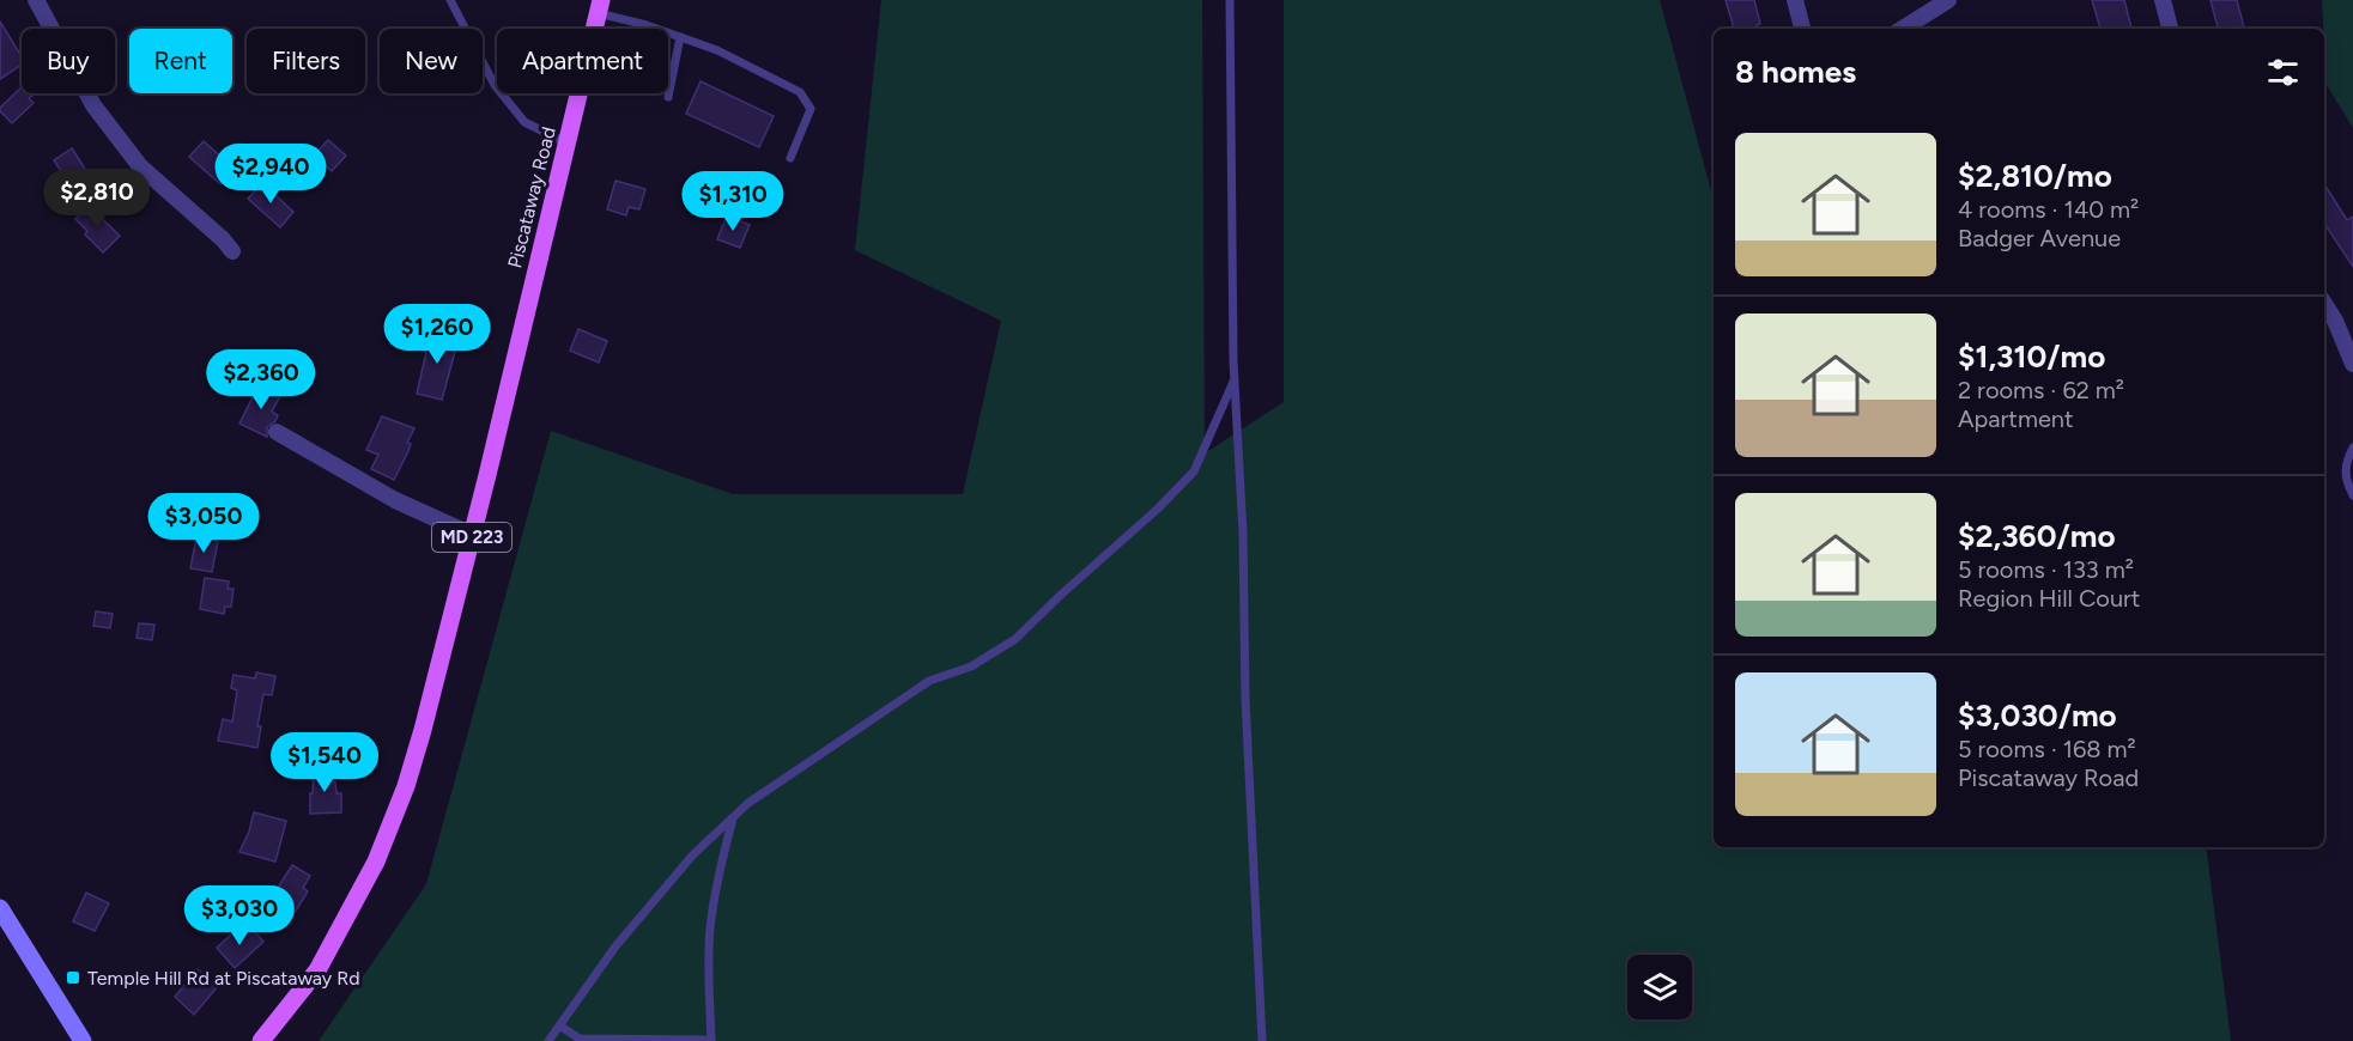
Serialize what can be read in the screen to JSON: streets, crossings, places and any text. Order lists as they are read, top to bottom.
{
  "streets": {
    "main road": ["Piscataway Road", "MD 223"]
  },
  "places": {
    "transit": ["Temple Hill Rd at Piscataway Rd"]
  },
  "page": {
    "chip": [
      "Buy",
      "Rent",
      "Filters",
      "New",
      "Apartment"
    ],
    "heading": "8 homes",
    "list": [
      {
        "name": "$2,810/mo",
        "note": "4 rooms · 140 m² · Badger Avenue"
      },
      {
        "name": "$1,310/mo",
        "note": "2 rooms · 62 m² · Apartment"
      },
      {
        "name": "$2,360/mo",
        "note": "5 rooms · 133 m² · Region Hill Court"
      },
      {
        "name": "$3,030/mo",
        "note": "5 rooms · 168 m² · Piscataway Road"
      }
    ],
    "price": [
      "$2,940",
      "$2,810",
      "$1,310",
      "$1,260",
      "$2,360",
      "$3,050",
      "$1,540",
      "$3,030"
    ]
  }
}
